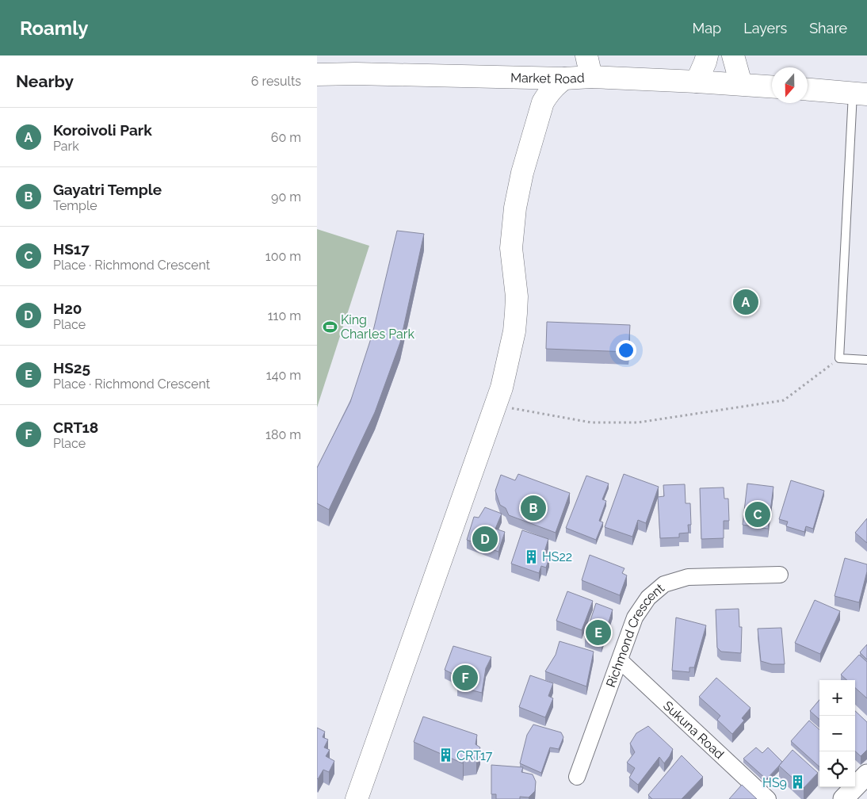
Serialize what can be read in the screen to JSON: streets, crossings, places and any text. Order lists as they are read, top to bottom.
{
  "streets": {
    "main road": ["Market Road"],
    "street": ["Richmond Crescent", "Sukuna Road"]
  },
  "crossings": [
    ["Richmond Crescent", "Sukuna Road"]
  ],
  "places": {
    "sports": ["King Charles Park"],
    "building": ["HS22", "CRT17", "HS9"]
  },
  "north": "bottom",
  "page": {
    "header": "Roamly",
    "nav": ["Map", "Layers", "Share"],
    "heading": ["Nearby", "6 results"],
    "list": [
      {
        "mark": "A",
        "name": "Koroivoli Park",
        "note": "Park",
        "value": "60 m"
      },
      {
        "mark": "B",
        "name": "Gayatri Temple",
        "note": "Temple",
        "value": "90 m"
      },
      {
        "mark": "C",
        "name": "HS17",
        "note": "Place · Richmond Crescent",
        "value": "100 m"
      },
      {
        "mark": "D",
        "name": "H20",
        "note": "Place",
        "value": "110 m"
      },
      {
        "mark": "E",
        "name": "HS25",
        "note": "Place · Richmond Crescent",
        "value": "140 m"
      },
      {
        "mark": "F",
        "name": "CRT18",
        "note": "Place",
        "value": "180 m"
      }
    ],
    "pins": [
      "A",
      "B",
      "C",
      "D",
      "E",
      "F"
    ],
    "map_buttons": ["+", "−"]
  }
}
